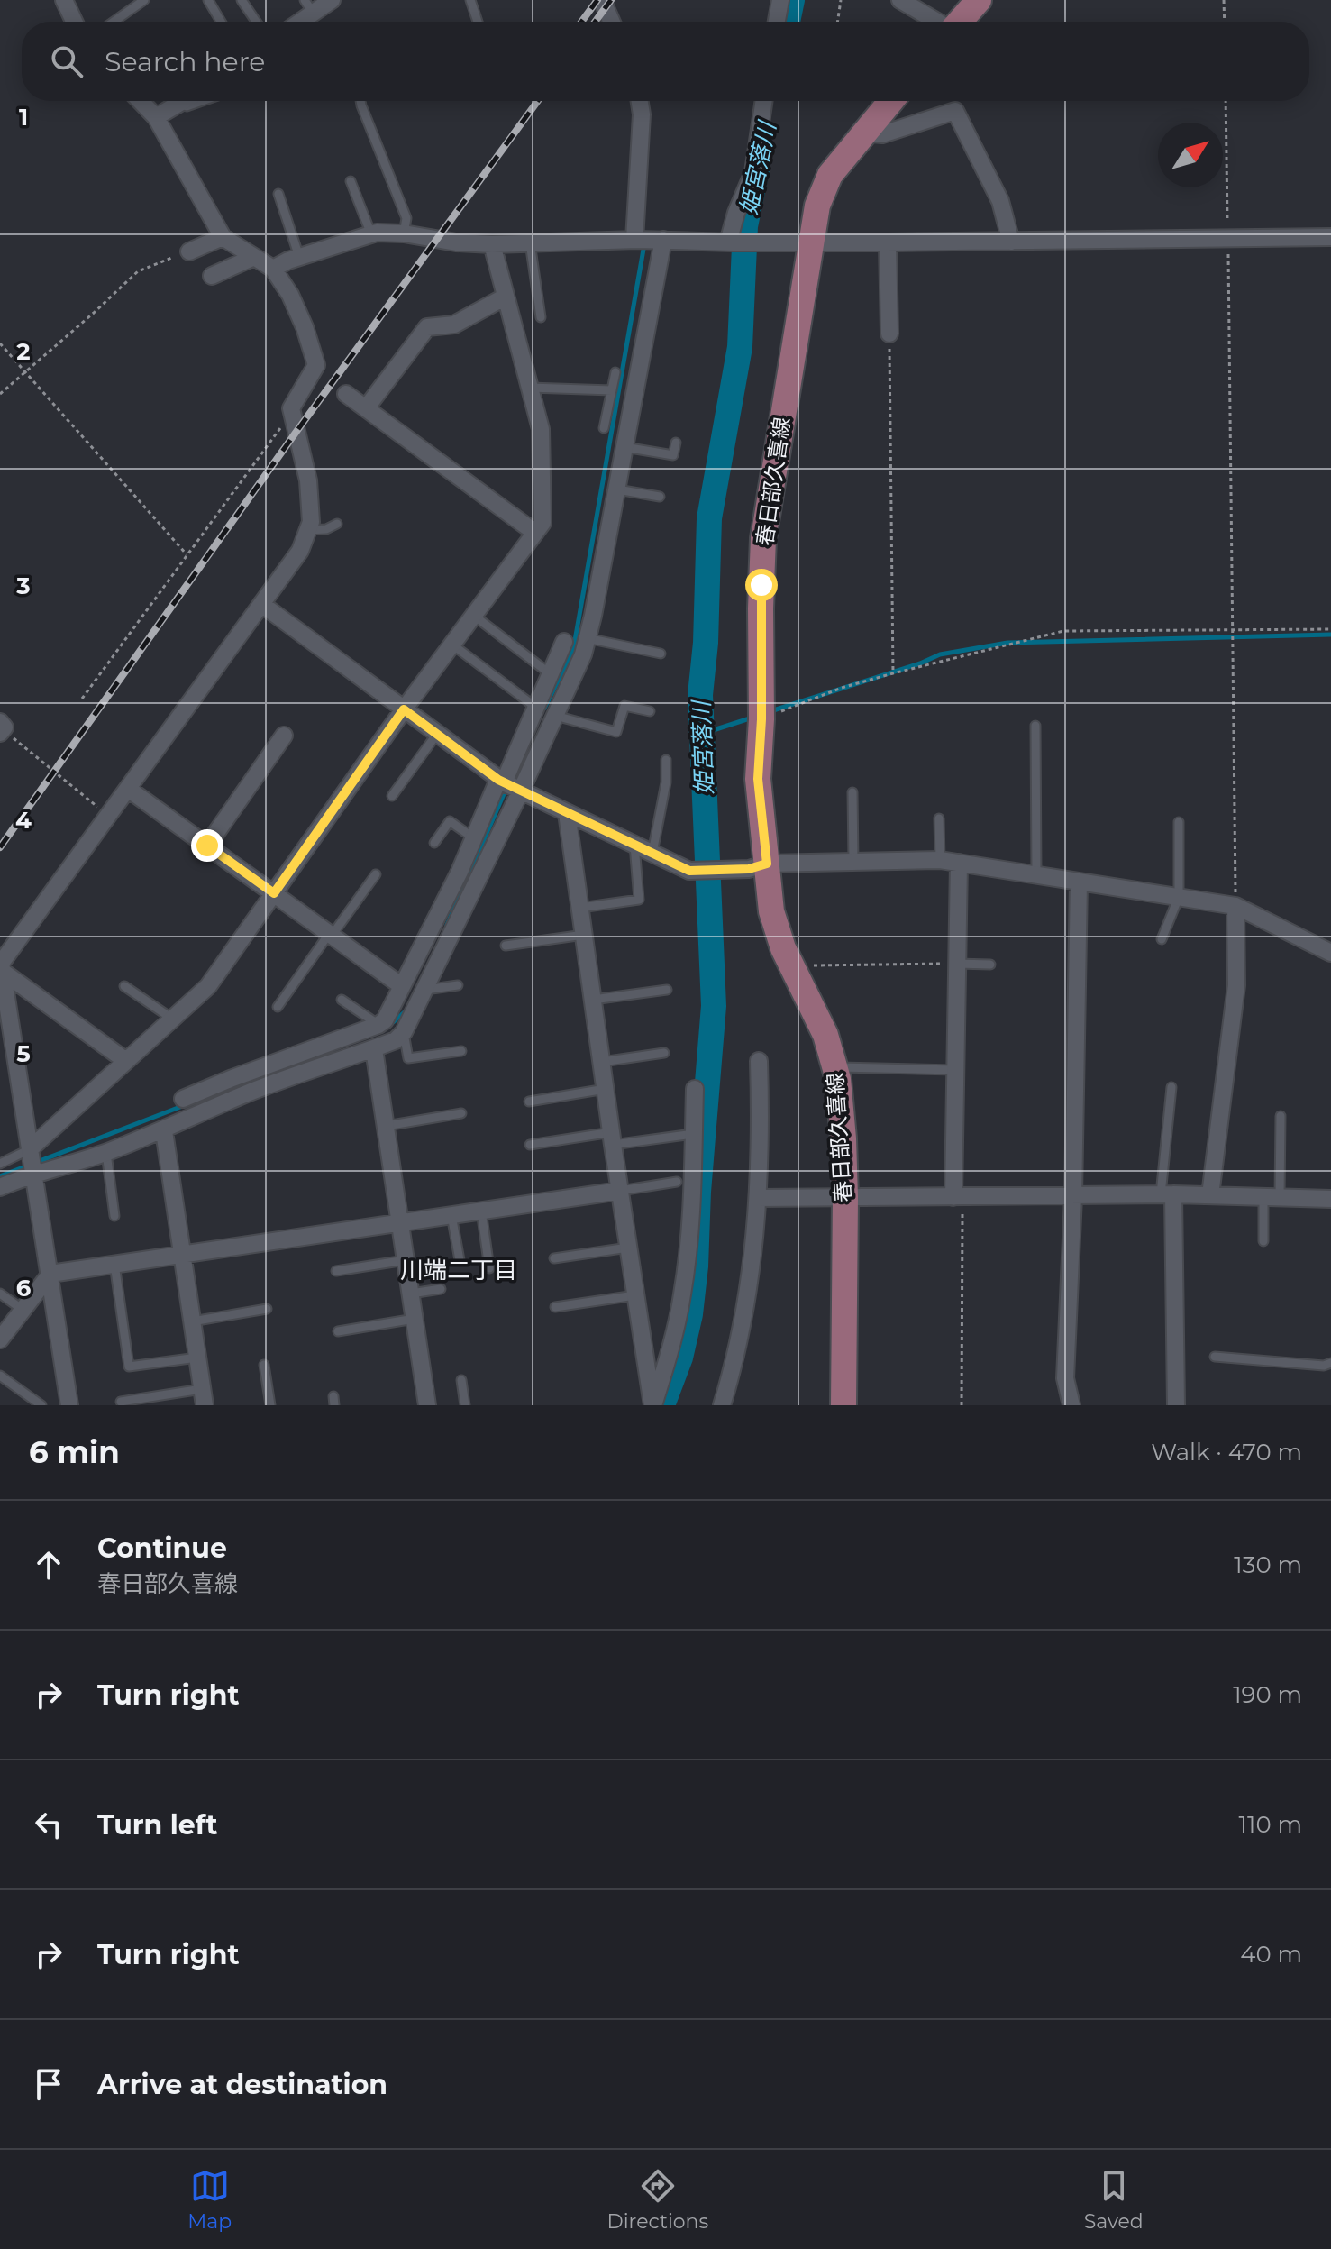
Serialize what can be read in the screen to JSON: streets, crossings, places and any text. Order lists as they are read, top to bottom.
{
  "streets": {
    "main road": ["春日部久喜線"]
  },
  "districts": ["川端二丁目"],
  "water": ["姫宮落川"],
  "north": "top right",
  "page": {
    "search": "Search here",
    "heading": ["6 min", "Walk · 470 m"],
    "list": [
      ["Continue", "春日部久喜線", "130 m"],
      ["Turn right", "190 m"],
      ["Turn left", "110 m"],
      ["Turn right", "40 m"],
      "Arrive at destination"
    ],
    "nav": ["Map", "Directions", "Saved"]
  },
  "grid": {
    "rows": [
      "1",
      "2",
      "3",
      "4",
      "5",
      "6"
    ]
  }
}
